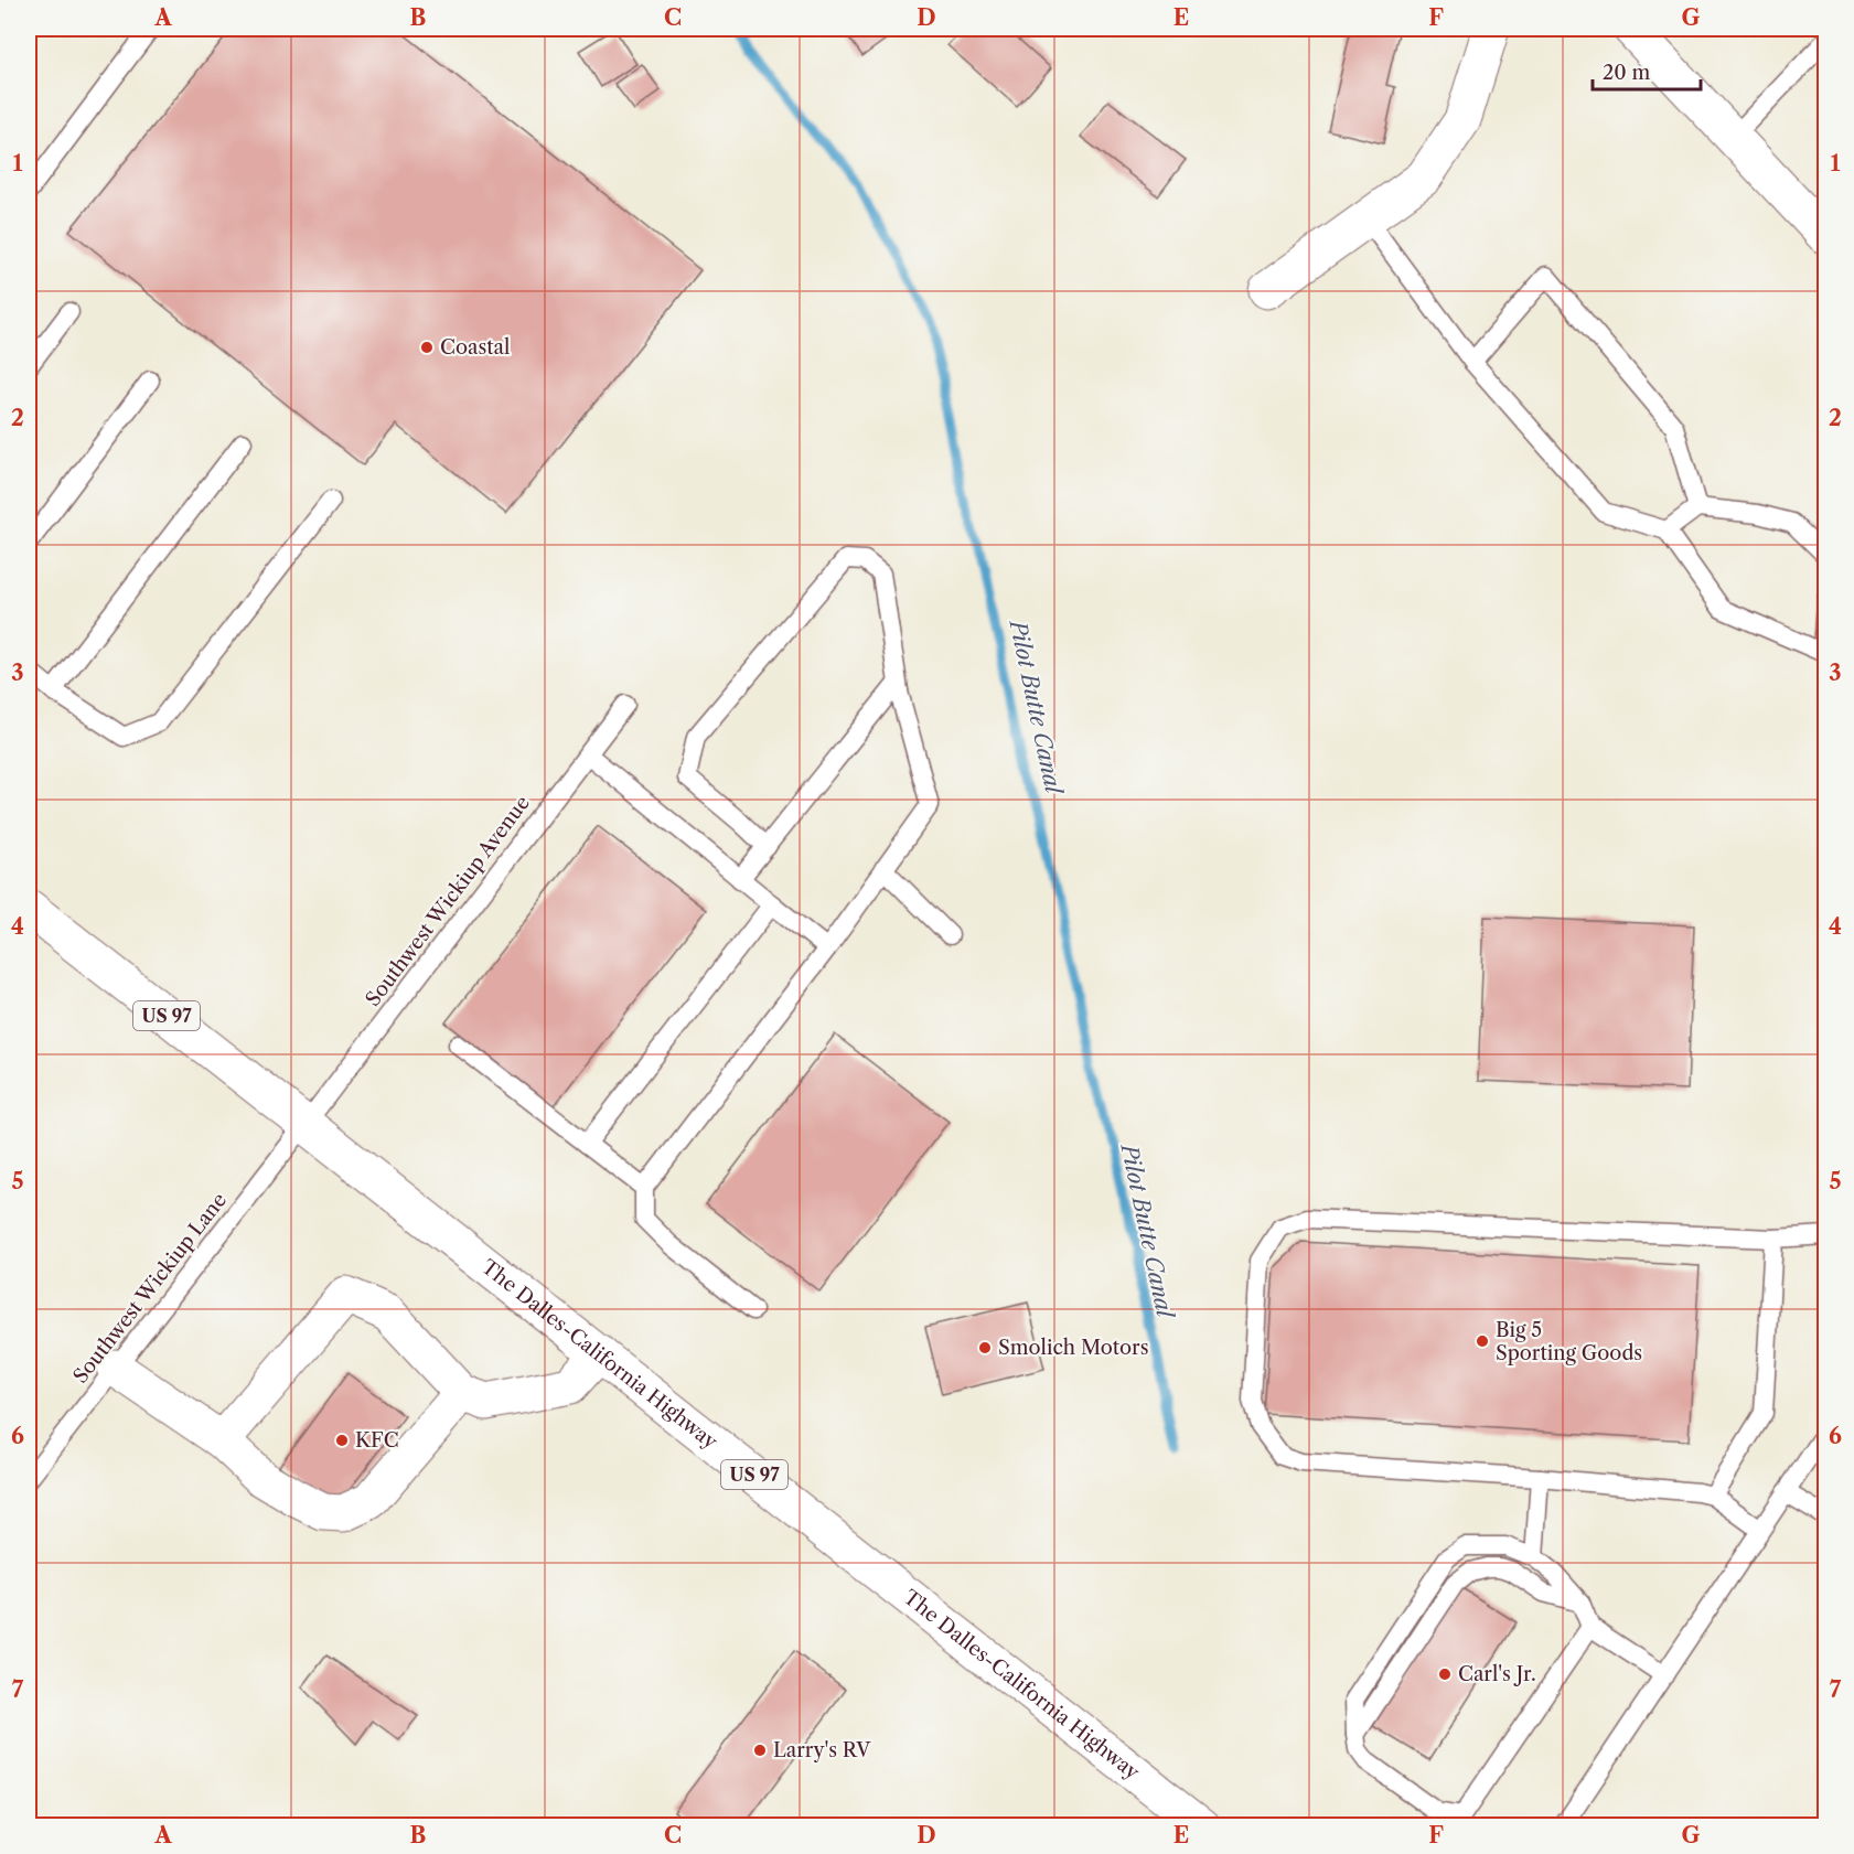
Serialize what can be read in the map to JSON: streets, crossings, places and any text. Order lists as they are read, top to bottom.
{
  "streets": {
    "main road": ["US 97", "The Dalles-California Highway"],
    "lane": ["Southwest Wickiup Avenue", "Southwest Wickiup Lane"]
  },
  "crossings": [
    ["Southwest Wickiup Avenue", "Southwest Wickiup Lane"],
    ["Southwest Wickiup Avenue", "The Dalles-California Highway"],
    ["Southwest Wickiup Lane", "The Dalles-California Highway"]
  ],
  "water": ["Pilot Butte Canal"],
  "places": [
    "Coastal",
    "Big 5 Sporting Goods",
    "Smolich Motors",
    "KFC",
    "Carl's Jr.",
    "Larry's RV"
  ],
  "scale_bar": "20 m",
  "grid": {
    "columns": [
      "A",
      "B",
      "C",
      "D",
      "E",
      "F",
      "G"
    ],
    "rows": [
      "1",
      "2",
      "3",
      "4",
      "5",
      "6",
      "7"
    ]
  }
}
